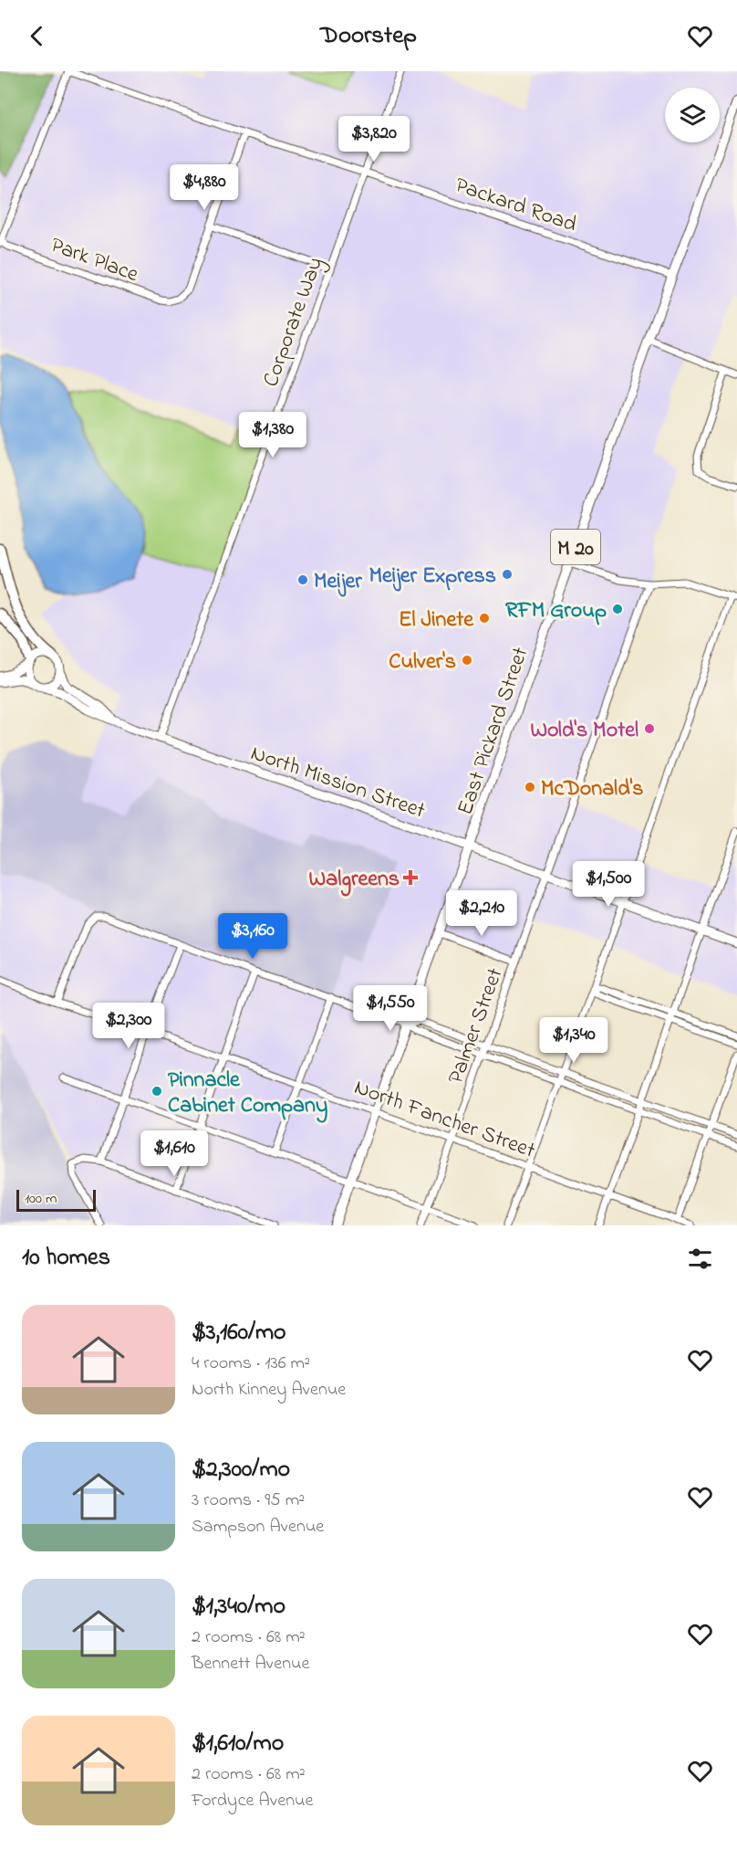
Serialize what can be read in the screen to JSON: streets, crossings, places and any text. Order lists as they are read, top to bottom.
{
  "streets": {
    "main road": ["M 20", "East Pickard Street", "North Mission Street"],
    "street": [
      "Packard Road",
      "Park Place",
      "Corporate Way",
      "Palmer Street",
      "North Fancher Street"
    ]
  },
  "crossings": [
    ["Packard Road", "Corporate Way"],
    ["Packard Road", "East Pickard Street"],
    ["Corporate Way", "North Mission Street"],
    ["East Pickard Street", "North Mission Street"],
    ["East Pickard Street", "North Fancher Street"],
    ["North Mission Street", "Palmer Street"],
    ["Palmer Street", "North Fancher Street"]
  ],
  "places": {
    "other": [
      "Meijer Express",
      "Meijer",
      "RFM Group",
      "El Jinete",
      "Culver's",
      "Wold's Motel",
      "McDonald's",
      "Pinnacle Cabinet Company"
    ],
    "health": ["Walgreens"]
  },
  "scale_bar": "100 m",
  "page": {
    "header": "Doorstep",
    "price": [
      "$3,820",
      "$4,880",
      "$1,380",
      "$1,500",
      "$2,210",
      "$3,160",
      "$1,550",
      "$2,300",
      "$1,340",
      "$1,610"
    ],
    "scale": "100 m",
    "heading": "10 homes",
    "list": [
      {
        "name": "$3,160/mo",
        "note": "4 rooms · 136 m² · North Kinney Avenue"
      },
      {
        "name": "$2,300/mo",
        "note": "3 rooms · 95 m² · Sampson Avenue"
      },
      {
        "name": "$1,340/mo",
        "note": "2 rooms · 68 m² · Bennett Avenue"
      },
      {
        "name": "$1,610/mo",
        "note": "2 rooms · 68 m² · Fordyce Avenue"
      }
    ]
  }
}
